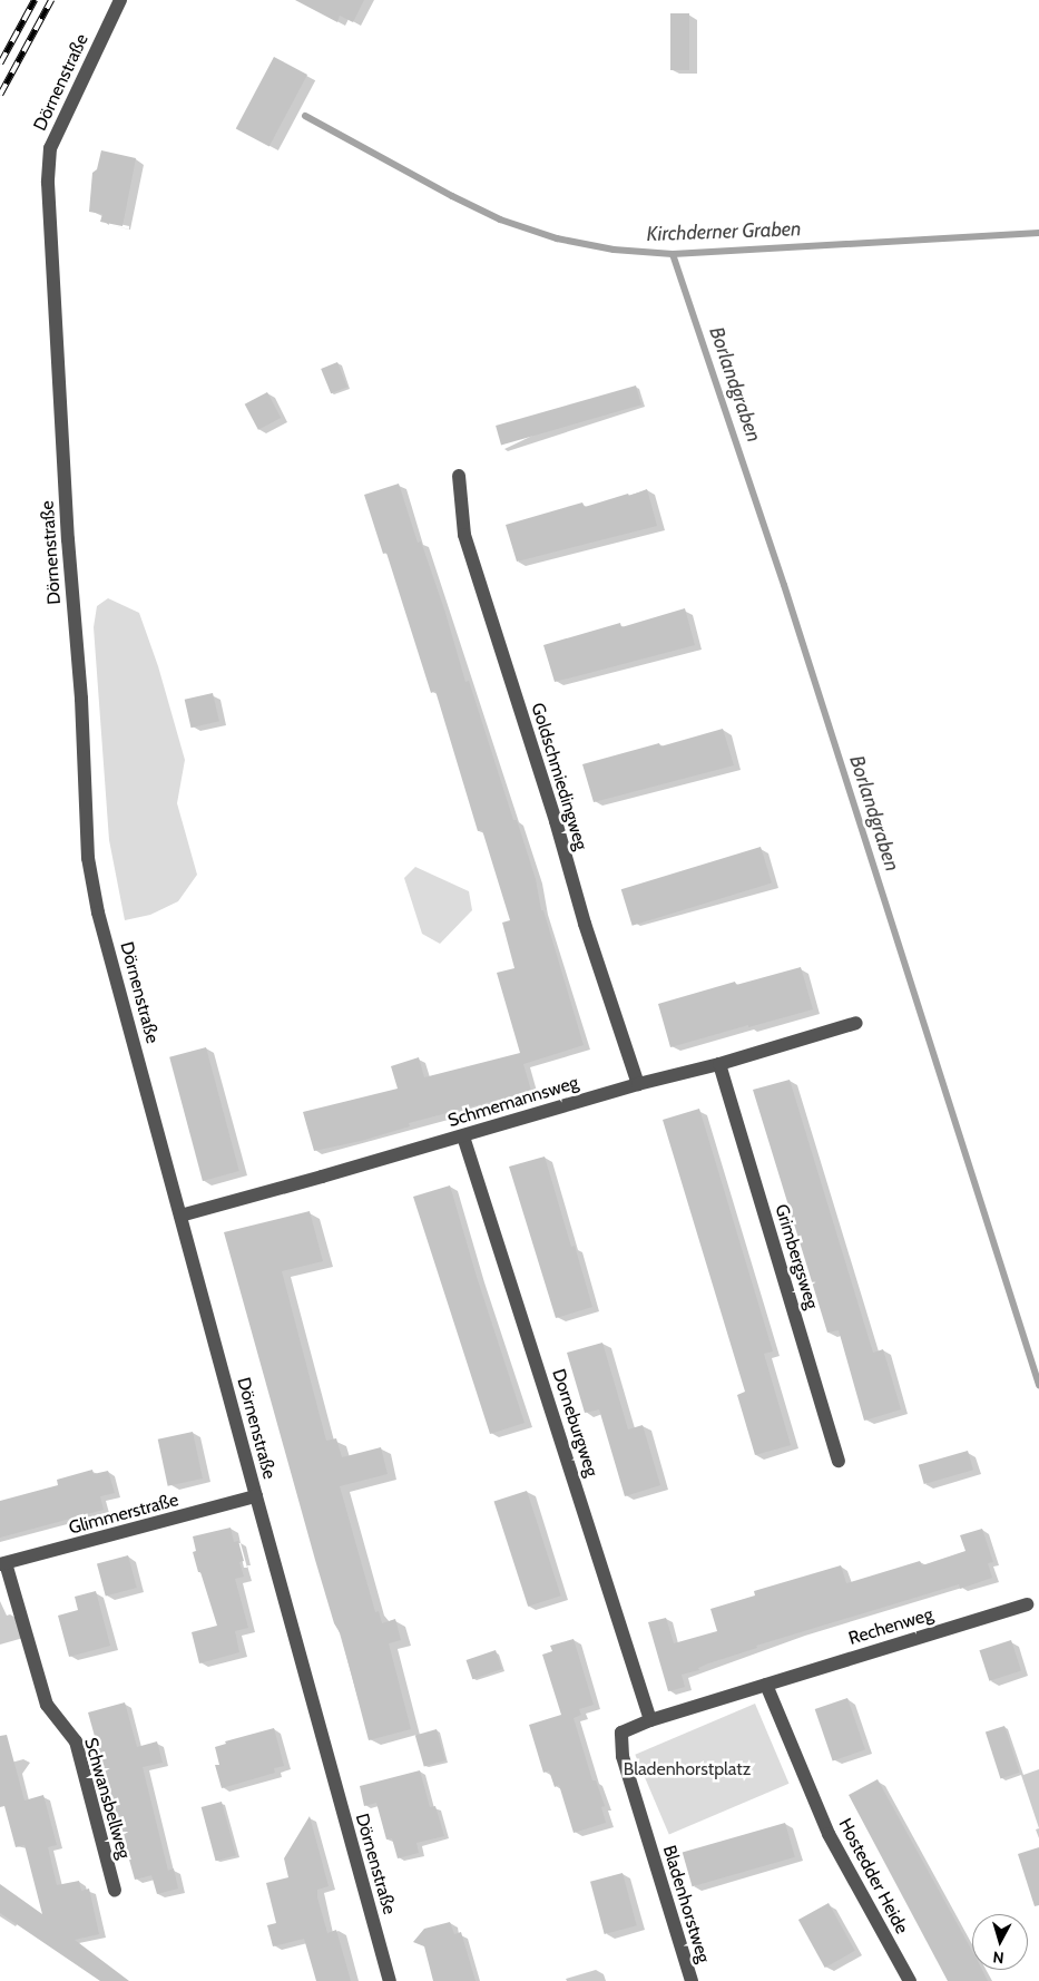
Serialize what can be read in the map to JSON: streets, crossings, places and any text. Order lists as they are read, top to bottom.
{
  "streets": {
    "street": [
      "Dörnenstraße",
      "Goldschmiedingweg",
      "Schmemannsweg",
      "Grimbergsweg",
      "Dorneburgweg",
      "Glimmerstraße",
      "Rechenweg",
      "Schwansbellweg",
      "Hostedder Heide",
      "Bladenhorstweg"
    ]
  },
  "crossings": [
    ["Dörnenstraße", "Schmemannsweg"],
    ["Dörnenstraße", "Glimmerstraße"],
    ["Goldschmiedingweg", "Schmemannsweg"],
    ["Schmemannsweg", "Grimbergsweg"],
    ["Schmemannsweg", "Dorneburgweg"],
    ["Dorneburgweg", "Bladenhorstweg"],
    ["Glimmerstraße", "Schwansbellweg"],
    ["Rechenweg", "Hostedder Heide"]
  ],
  "water": ["Kirchderner Graben", "Borlandgraben"],
  "parks": ["Bladenhorstplatz"],
  "north": "bottom"
}
